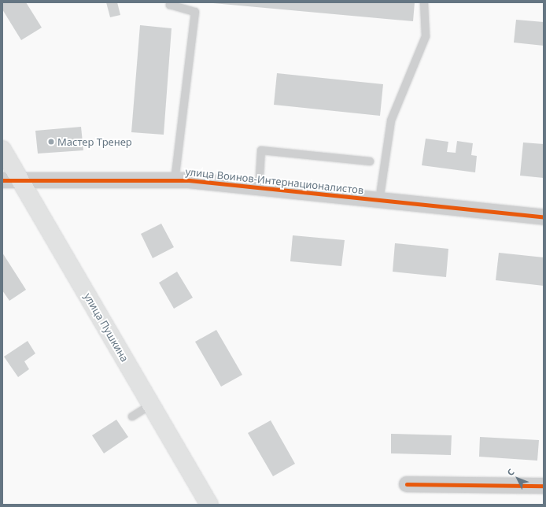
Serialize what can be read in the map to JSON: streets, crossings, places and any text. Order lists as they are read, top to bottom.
{
  "streets": {
    "main road": ["улица Пушкина"],
    "street": ["улица Воинов-Интернационалистов"]
  },
  "crossings": [
    ["улица Воинов-Интернационалистов", "улица Пушкина"]
  ],
  "places": ["Мастер Тренер"],
  "north": "top left"
}
